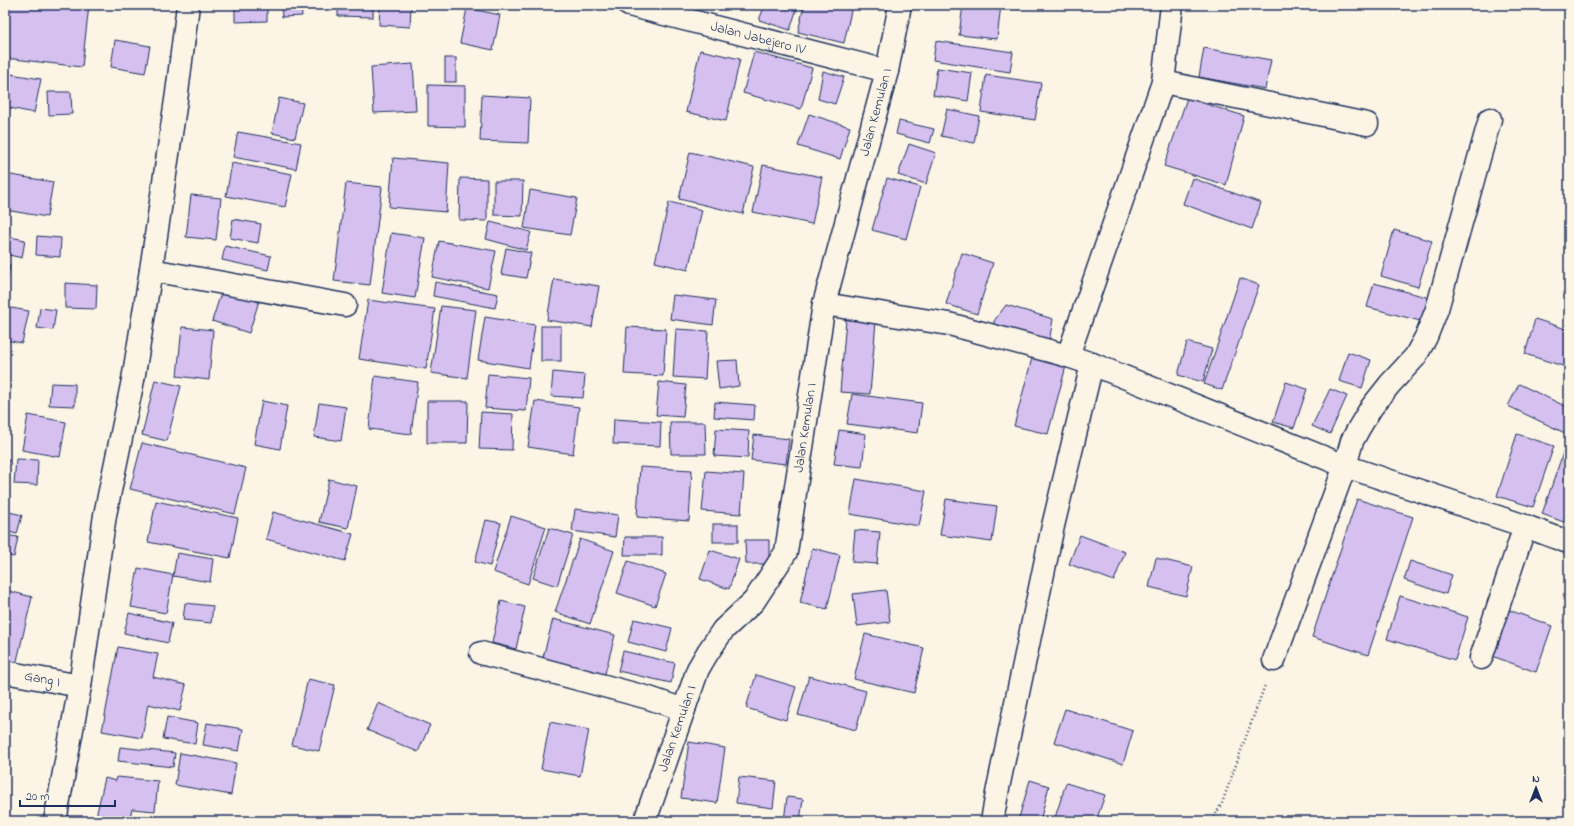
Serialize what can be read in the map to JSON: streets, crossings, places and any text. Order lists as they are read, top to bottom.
{
  "streets": {
    "street": ["Jalan Jabejero IV", "Jalan Kemulan I", "Gang I"]
  },
  "crossings": [
    ["Jalan Jabejero IV", "Jalan Kemulan I"]
  ],
  "scale_bar": "20 m",
  "north": "top"
}
